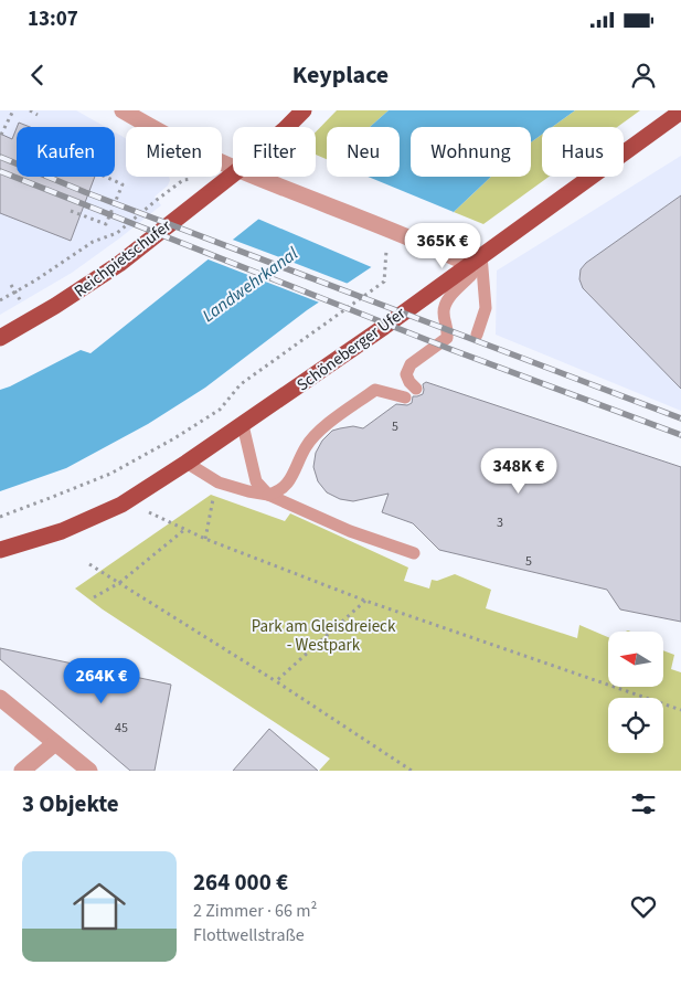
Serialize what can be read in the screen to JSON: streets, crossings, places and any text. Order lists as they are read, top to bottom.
{
  "streets": {
    "main road": ["Reichpietschufer", "Schöneberger Ufer"]
  },
  "water": ["Landwehrkanal"],
  "parks": ["Park am Gleisdreieck - Westpark"],
  "house_numbers": [
    "5",
    "3",
    "5",
    "45"
  ],
  "north": "left",
  "page": {
    "status": "13:07",
    "header": "Keyplace",
    "chip": [
      "Kaufen",
      "Mieten",
      "Filter",
      "Neu",
      "Wohnung",
      "Haus"
    ],
    "price": ["365K €", "348K €", "264K €"],
    "heading": "3 Objekte",
    "list": [
      {
        "name": "264 000 €",
        "note": "2 Zimmer · 66 m² · Flottwellstraße"
      }
    ]
  }
}
